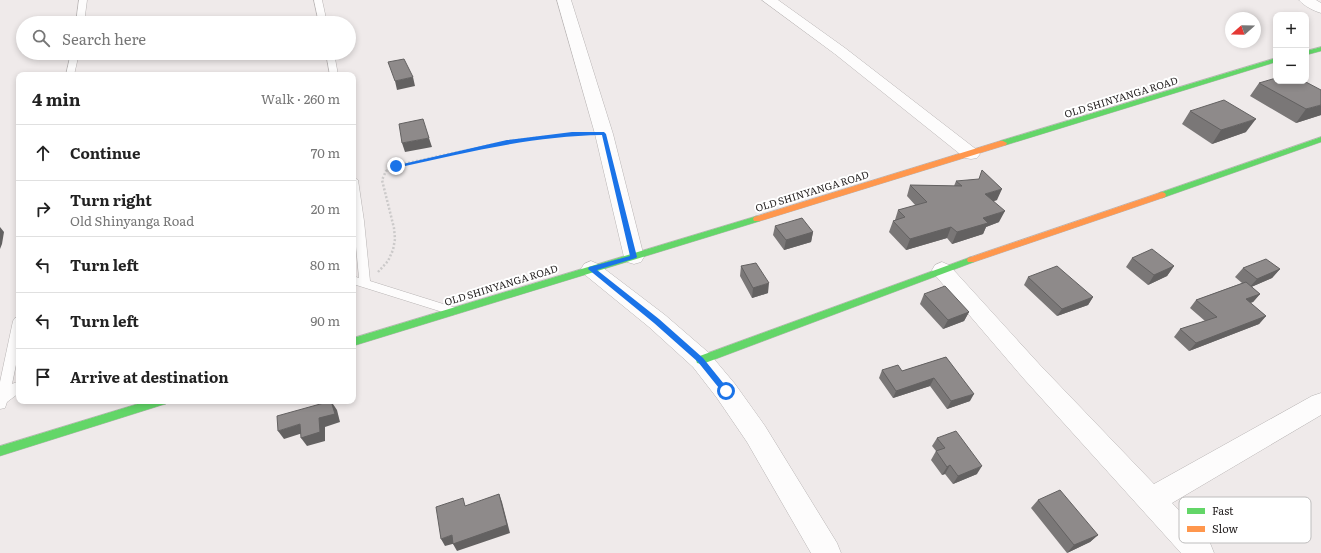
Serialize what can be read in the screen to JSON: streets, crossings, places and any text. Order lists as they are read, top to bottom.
{
  "streets": {
    "main road": ["OLD SHINYANGA ROAD"]
  },
  "legend": ["Fast", "Slow"],
  "north": "left",
  "page": {
    "map_buttons": ["+", "−"],
    "search": "Search here",
    "heading": ["4 min", "Walk · 260 m"],
    "list": [
      ["Continue", "70 m"],
      ["Turn right", "Old Shinyanga Road", "20 m"],
      ["Turn left", "80 m"],
      ["Turn left", "90 m"],
      "Arrive at destination"
    ]
  }
}
